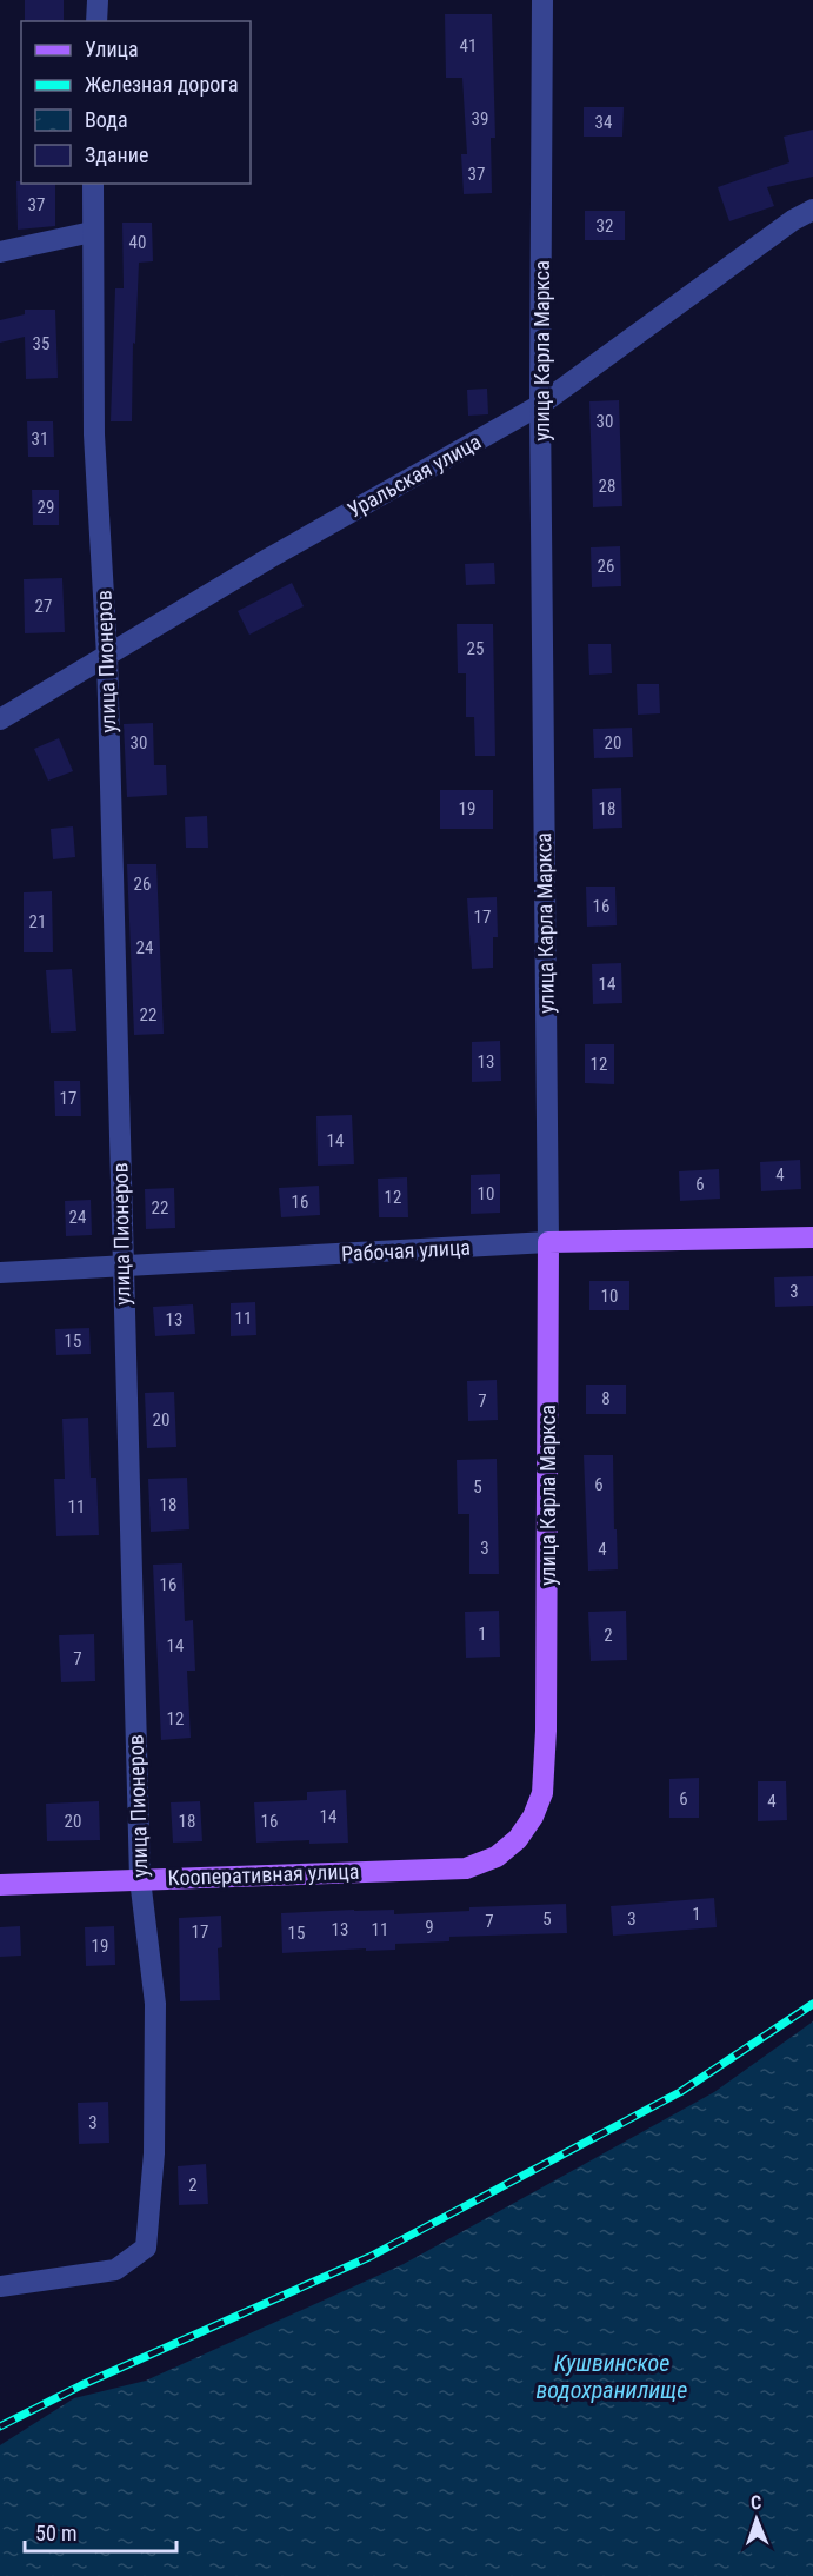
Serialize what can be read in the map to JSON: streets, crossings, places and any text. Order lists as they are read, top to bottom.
{
  "streets": {
    "main road": ["улица Карла Маркса", "Рабочая улица", "Кооперативная улица"],
    "street": ["Уральская улица", "улица Пионеров"]
  },
  "crossings": [
    ["улица Карла Маркса", "Уральская улица"],
    ["улица Карла Маркса", "Рабочая улица"],
    ["улица Карла Маркса", "Кооперативная улица"],
    ["Уральская улица", "улица Пионеров"],
    ["улица Пионеров", "Рабочая улица"],
    ["улица Пионеров", "Кооперативная улица"]
  ],
  "water": ["Кушвинское водохранилище"],
  "house_numbers": [
    "41",
    "39",
    "34",
    "37",
    "37",
    "32",
    "40",
    "35",
    "30",
    "31",
    "28",
    "29",
    "26",
    "27",
    "25",
    "30",
    "20",
    "19",
    "18",
    "26",
    "16",
    "17",
    "21",
    "24",
    "14",
    "22",
    "13",
    "12",
    "17",
    "14",
    "4",
    "6",
    "10",
    "12",
    "16",
    "22",
    "24",
    "3",
    "10",
    "11",
    "13",
    "15",
    "8",
    "7",
    "20",
    "6",
    "5",
    "18",
    "11",
    "3",
    "4",
    "16",
    "1",
    "2",
    "14",
    "7",
    "12",
    "6",
    "4",
    "14",
    "20",
    "18",
    "16",
    "1",
    "5",
    "3",
    "7",
    "9",
    "13",
    "11",
    "17",
    "15",
    "19",
    "3",
    "2"
  ],
  "legend": [
    "Улица",
    "Железная дорога",
    "Вода",
    "Здание"
  ],
  "scale_bar": "50 m",
  "north": "top"
}
